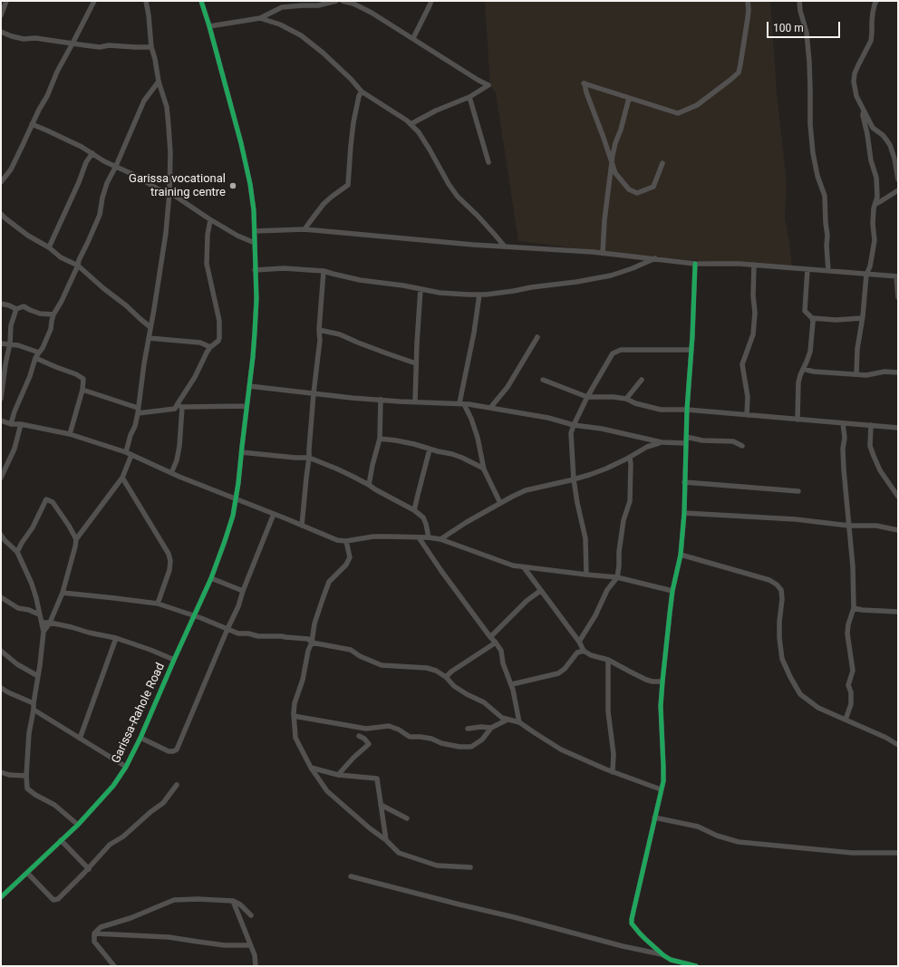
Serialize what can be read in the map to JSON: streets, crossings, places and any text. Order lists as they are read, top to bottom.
{
  "streets": {
    "street": ["Garissa-Rahole Road"]
  },
  "places": ["Garissa vocational training centre"],
  "scale_bar": "100 m"
}
